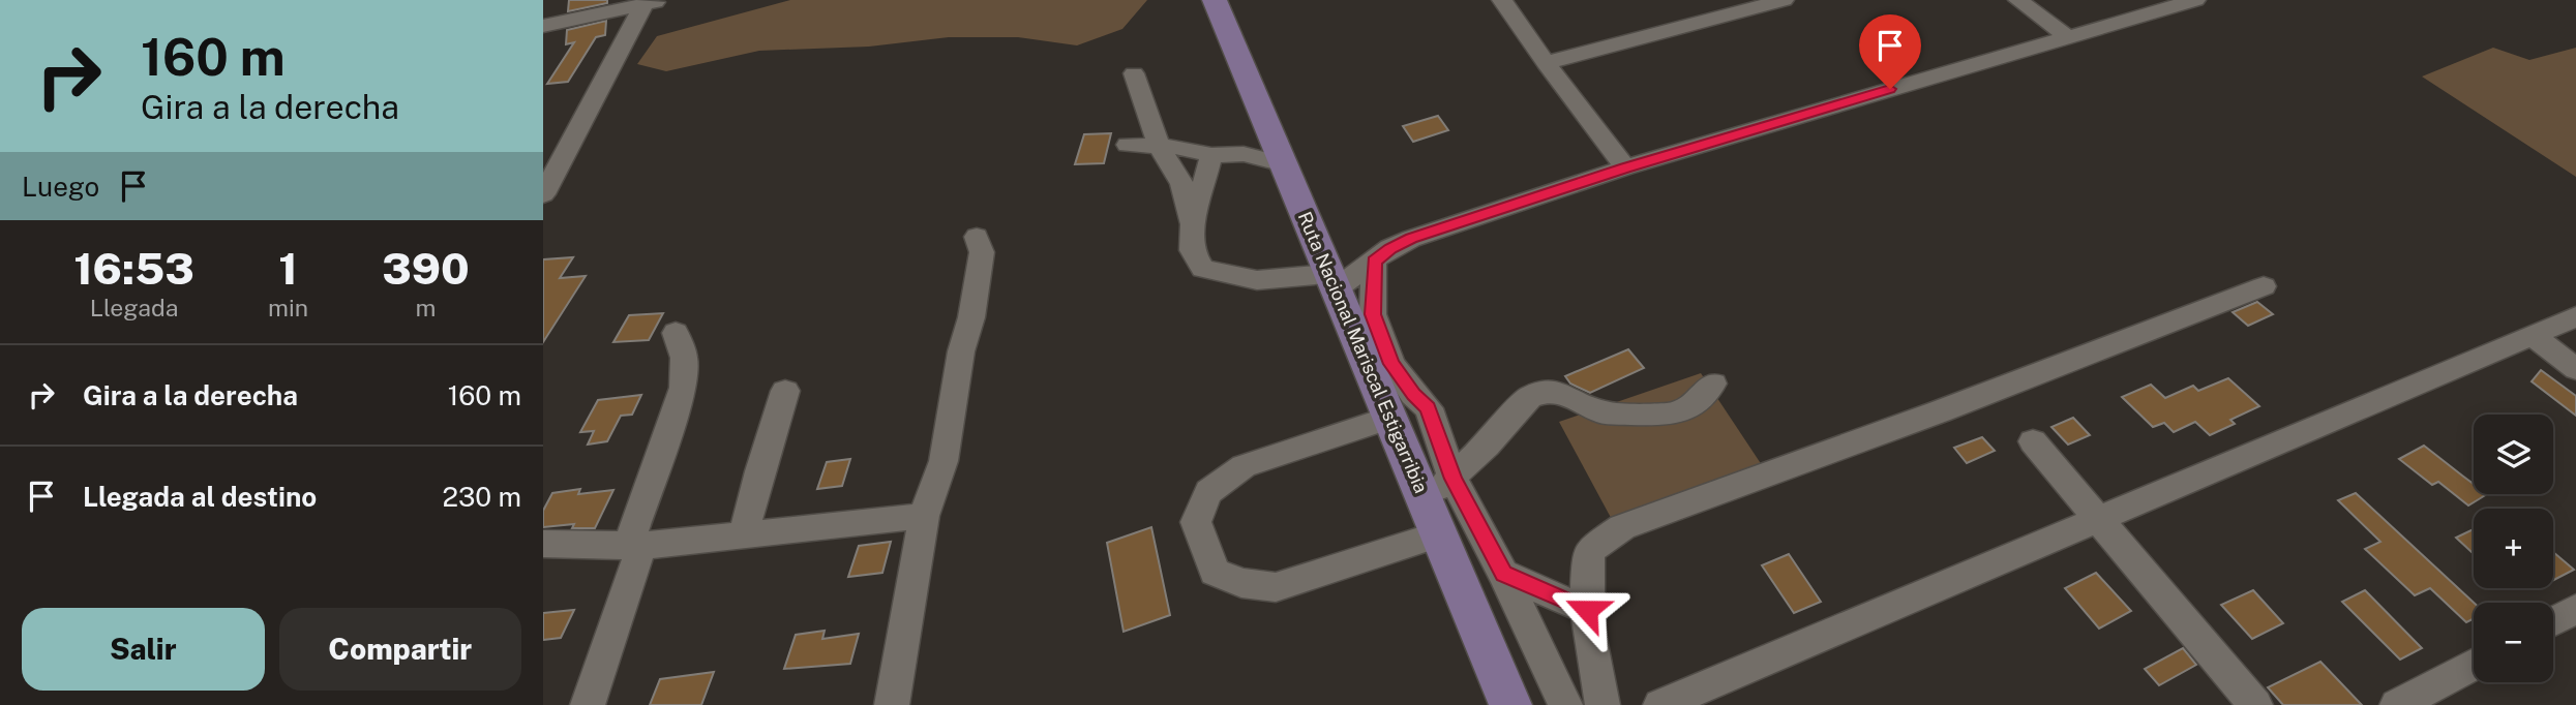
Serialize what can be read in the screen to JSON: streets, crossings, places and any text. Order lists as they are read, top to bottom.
{
  "streets": {
    "main road": ["Ruta Nacional Mariscal Estigarribia"]
  },
  "page": {
    "turn": ["160 m", "Gira a la derecha"],
    "then": "Luego",
    "eta": [
      "16:53",
      "Llegada",
      "1",
      "min",
      "390",
      "m"
    ],
    "list": [
      {
        "name": "Gira a la derecha",
        "value": "160 m"
      },
      {
        "name": "Llegada al destino",
        "value": "230 m"
      }
    ],
    "map_buttons": ["+", "−"],
    "buttons": ["Salir", "Compartir"]
  }
}
